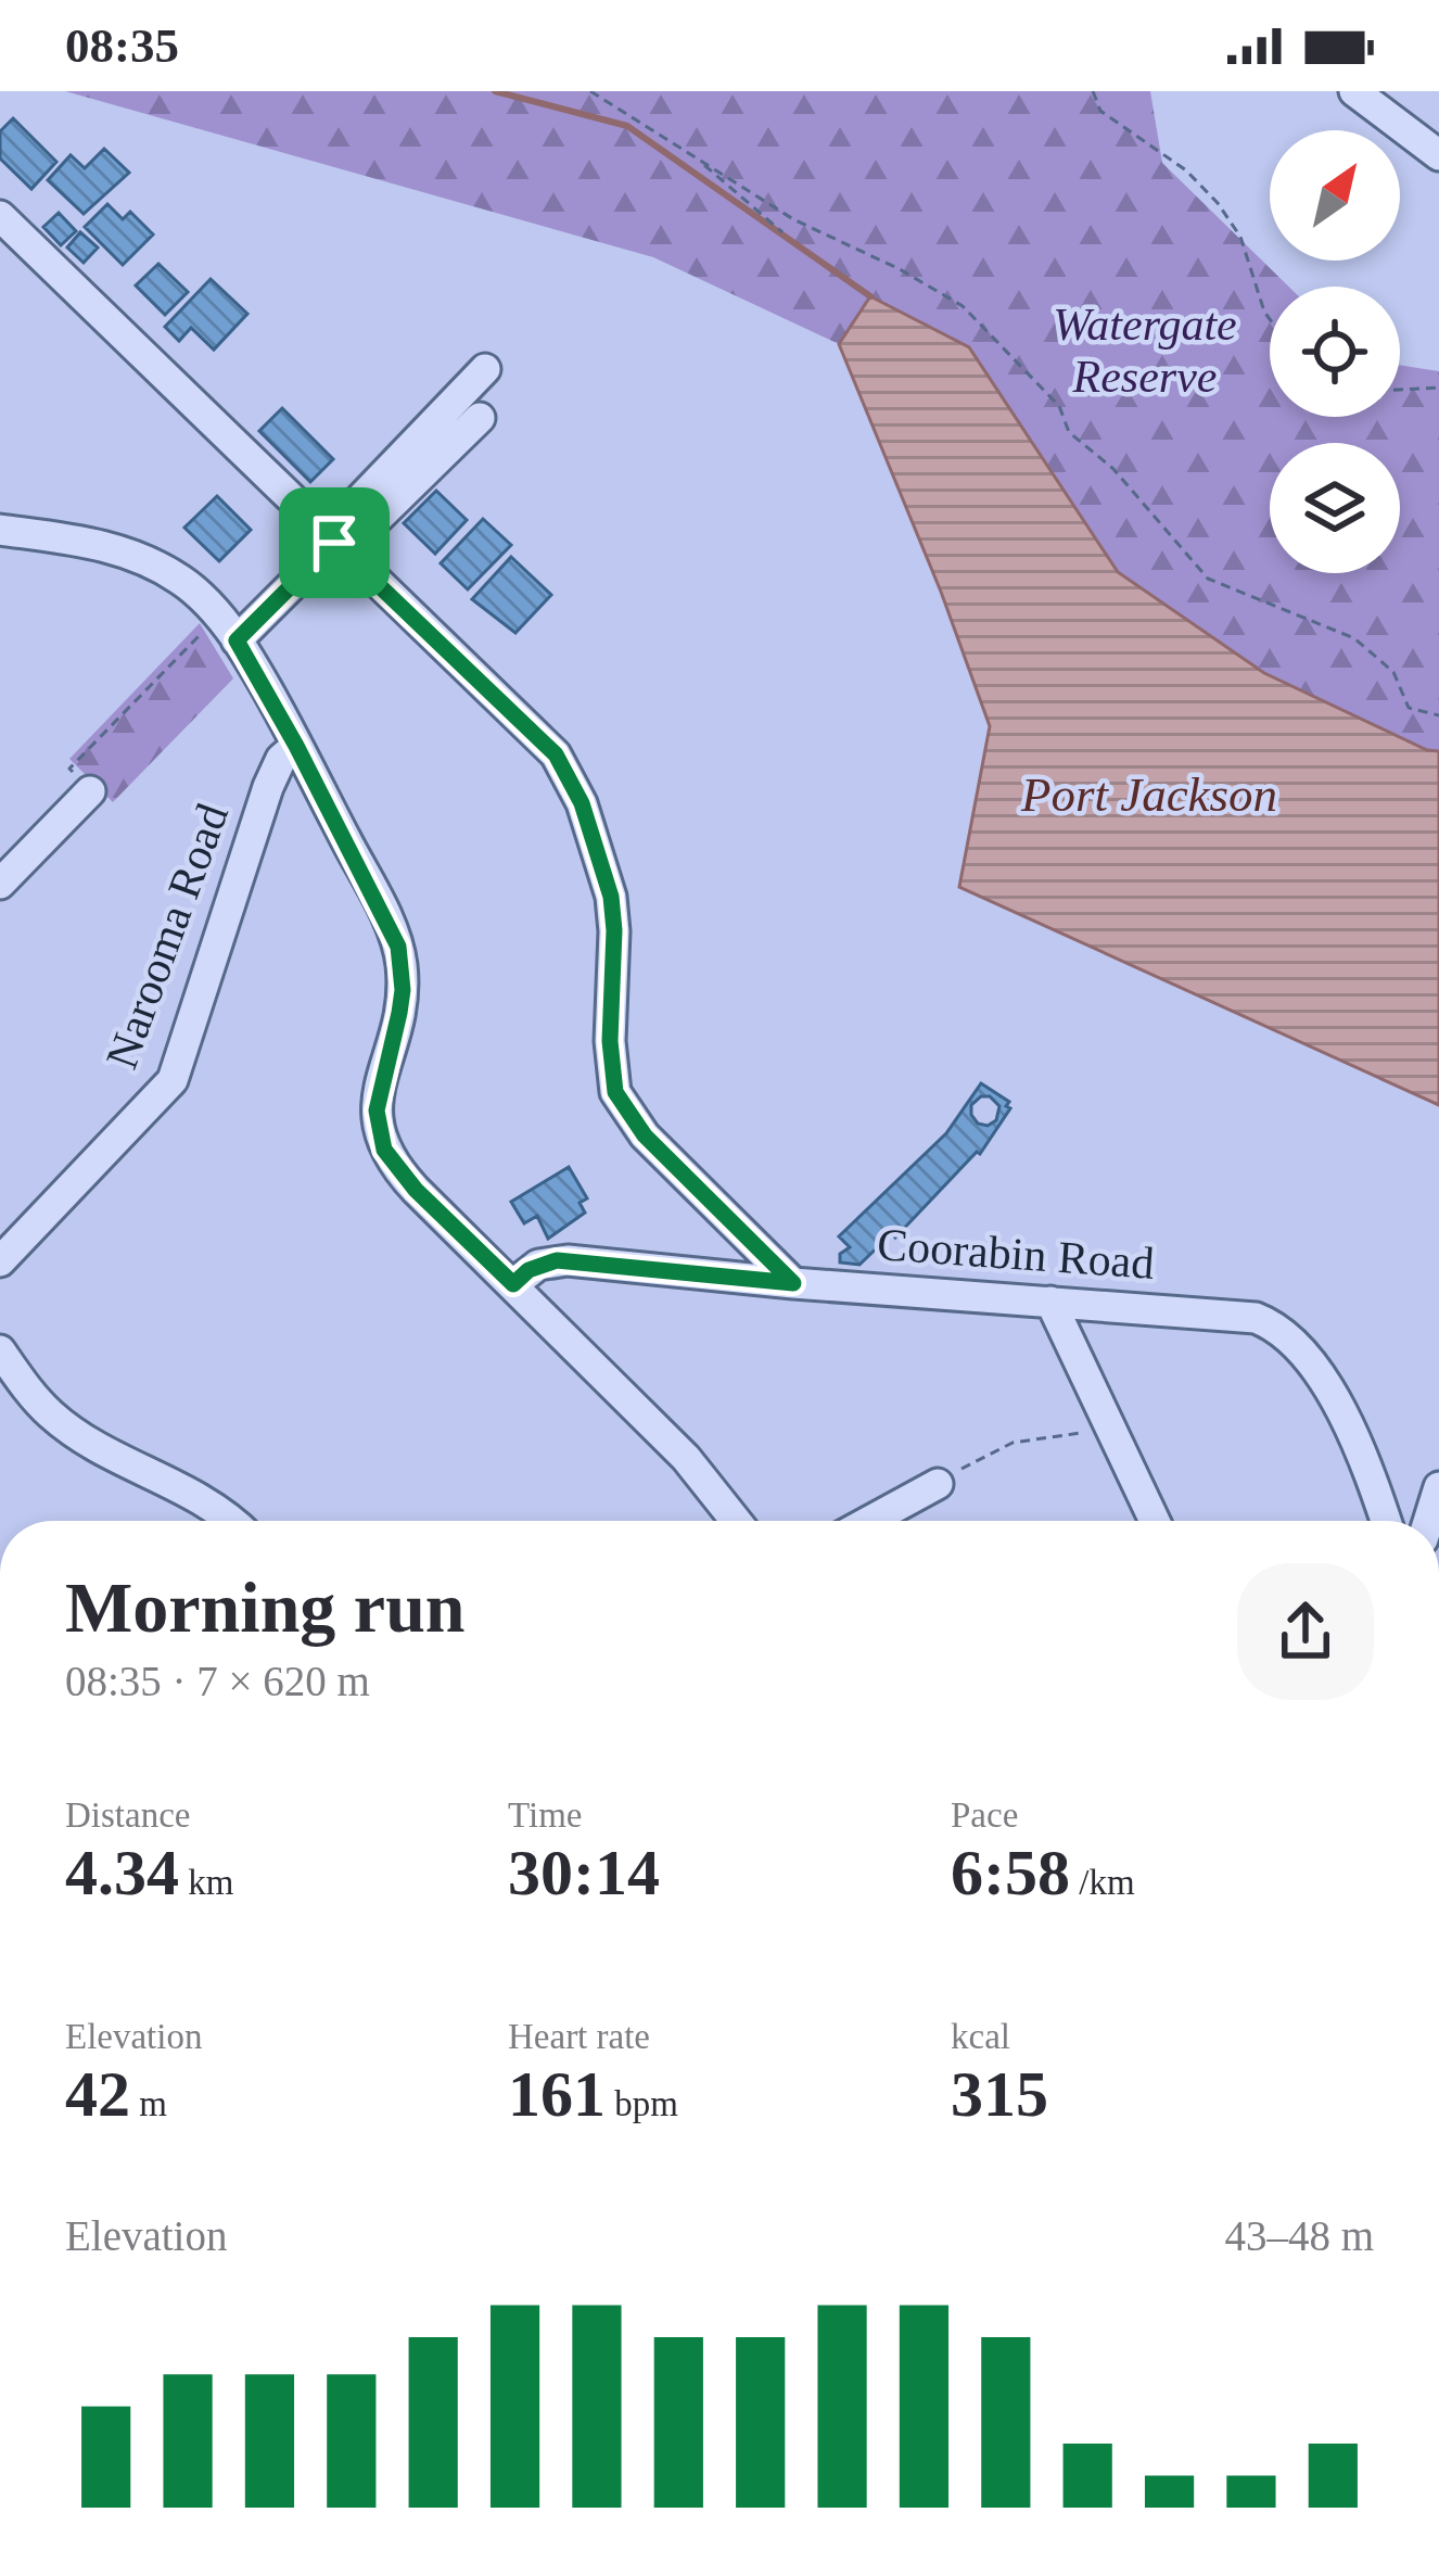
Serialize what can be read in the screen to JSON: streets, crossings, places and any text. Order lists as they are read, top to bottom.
{
  "streets": {
    "street": ["Narooma Road", "Coorabin Road"]
  },
  "water": ["Port Jackson"],
  "parks": ["Watergate Reserve"],
  "north": "top right",
  "page": {
    "status": "08:35",
    "heading": ["Morning run", "08:35 · 7 × 620 m"],
    "stats": [
      ["Distance", "4.34 km"],
      ["Time", "30:14"],
      ["Pace", "6:58 /km"],
      ["Elevation", "42 m"],
      ["Heart rate", "161 bpm"],
      ["kcal", "315"]
    ],
    "chart": ["Elevation", "43–48 m"]
  }
}
